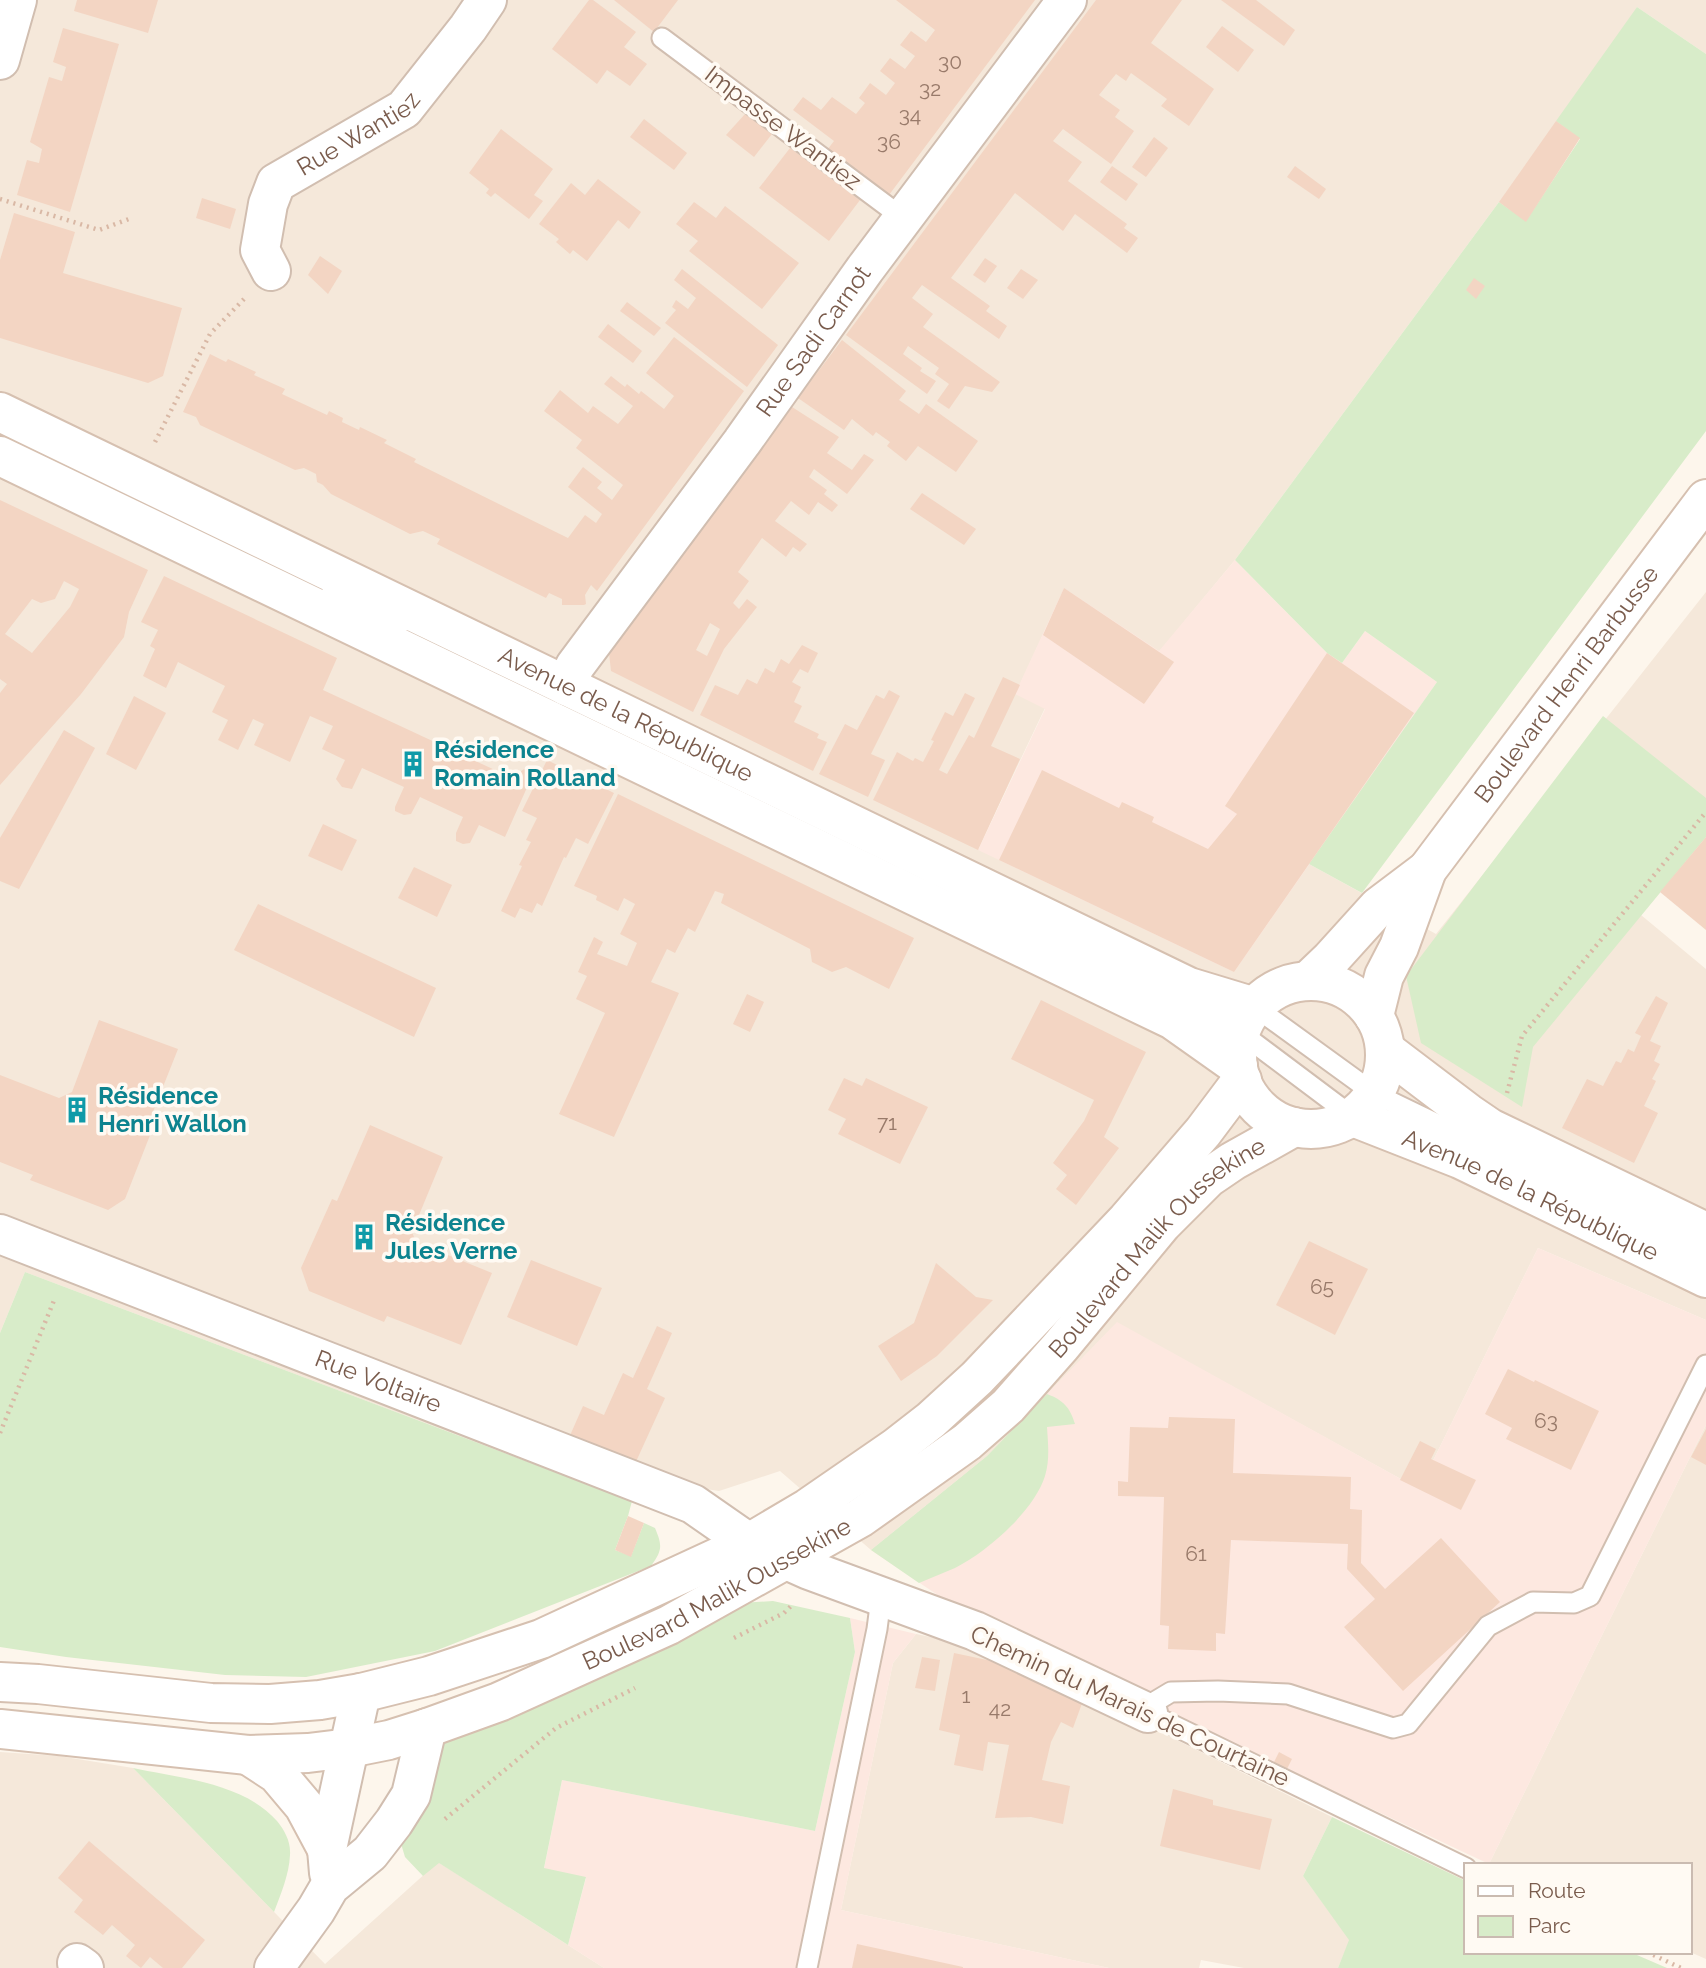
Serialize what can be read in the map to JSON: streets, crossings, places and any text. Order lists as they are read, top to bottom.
{
  "streets": {
    "main road": [
      "Rue Wantiez",
      "Rue Sadi Carnot",
      "Boulevard Henri Barbusse",
      "Avenue de la République",
      "Boulevard Malik Oussekine",
      "Rue Voltaire",
      "Chemin du Marais de Courtaine"
    ],
    "lane": ["Impasse Wantiez"]
  },
  "crossings": [
    ["Impasse Wantiez", "Rue Sadi Carnot"],
    ["Rue Sadi Carnot", "Avenue de la République"],
    ["Boulevard Henri Barbusse", "Avenue de la République"],
    ["Boulevard Henri Barbusse", "Boulevard Malik Oussekine"],
    ["Avenue de la République", "Boulevard Malik Oussekine"],
    ["Boulevard Malik Oussekine", "Rue Voltaire"],
    ["Boulevard Malik Oussekine", "Chemin du Marais de Courtaine"],
    ["Rue Voltaire", "Chemin du Marais de Courtaine"]
  ],
  "places": {
    "building": ["Résidence Romain Rolland", "Résidence Henri Wallon", "Résidence Jules Verne"]
  },
  "house_numbers": [
    "30",
    "32",
    "34",
    "36",
    "71",
    "65",
    "63",
    "61",
    "1",
    "42"
  ],
  "legend": ["Route", "Parc"]
}
